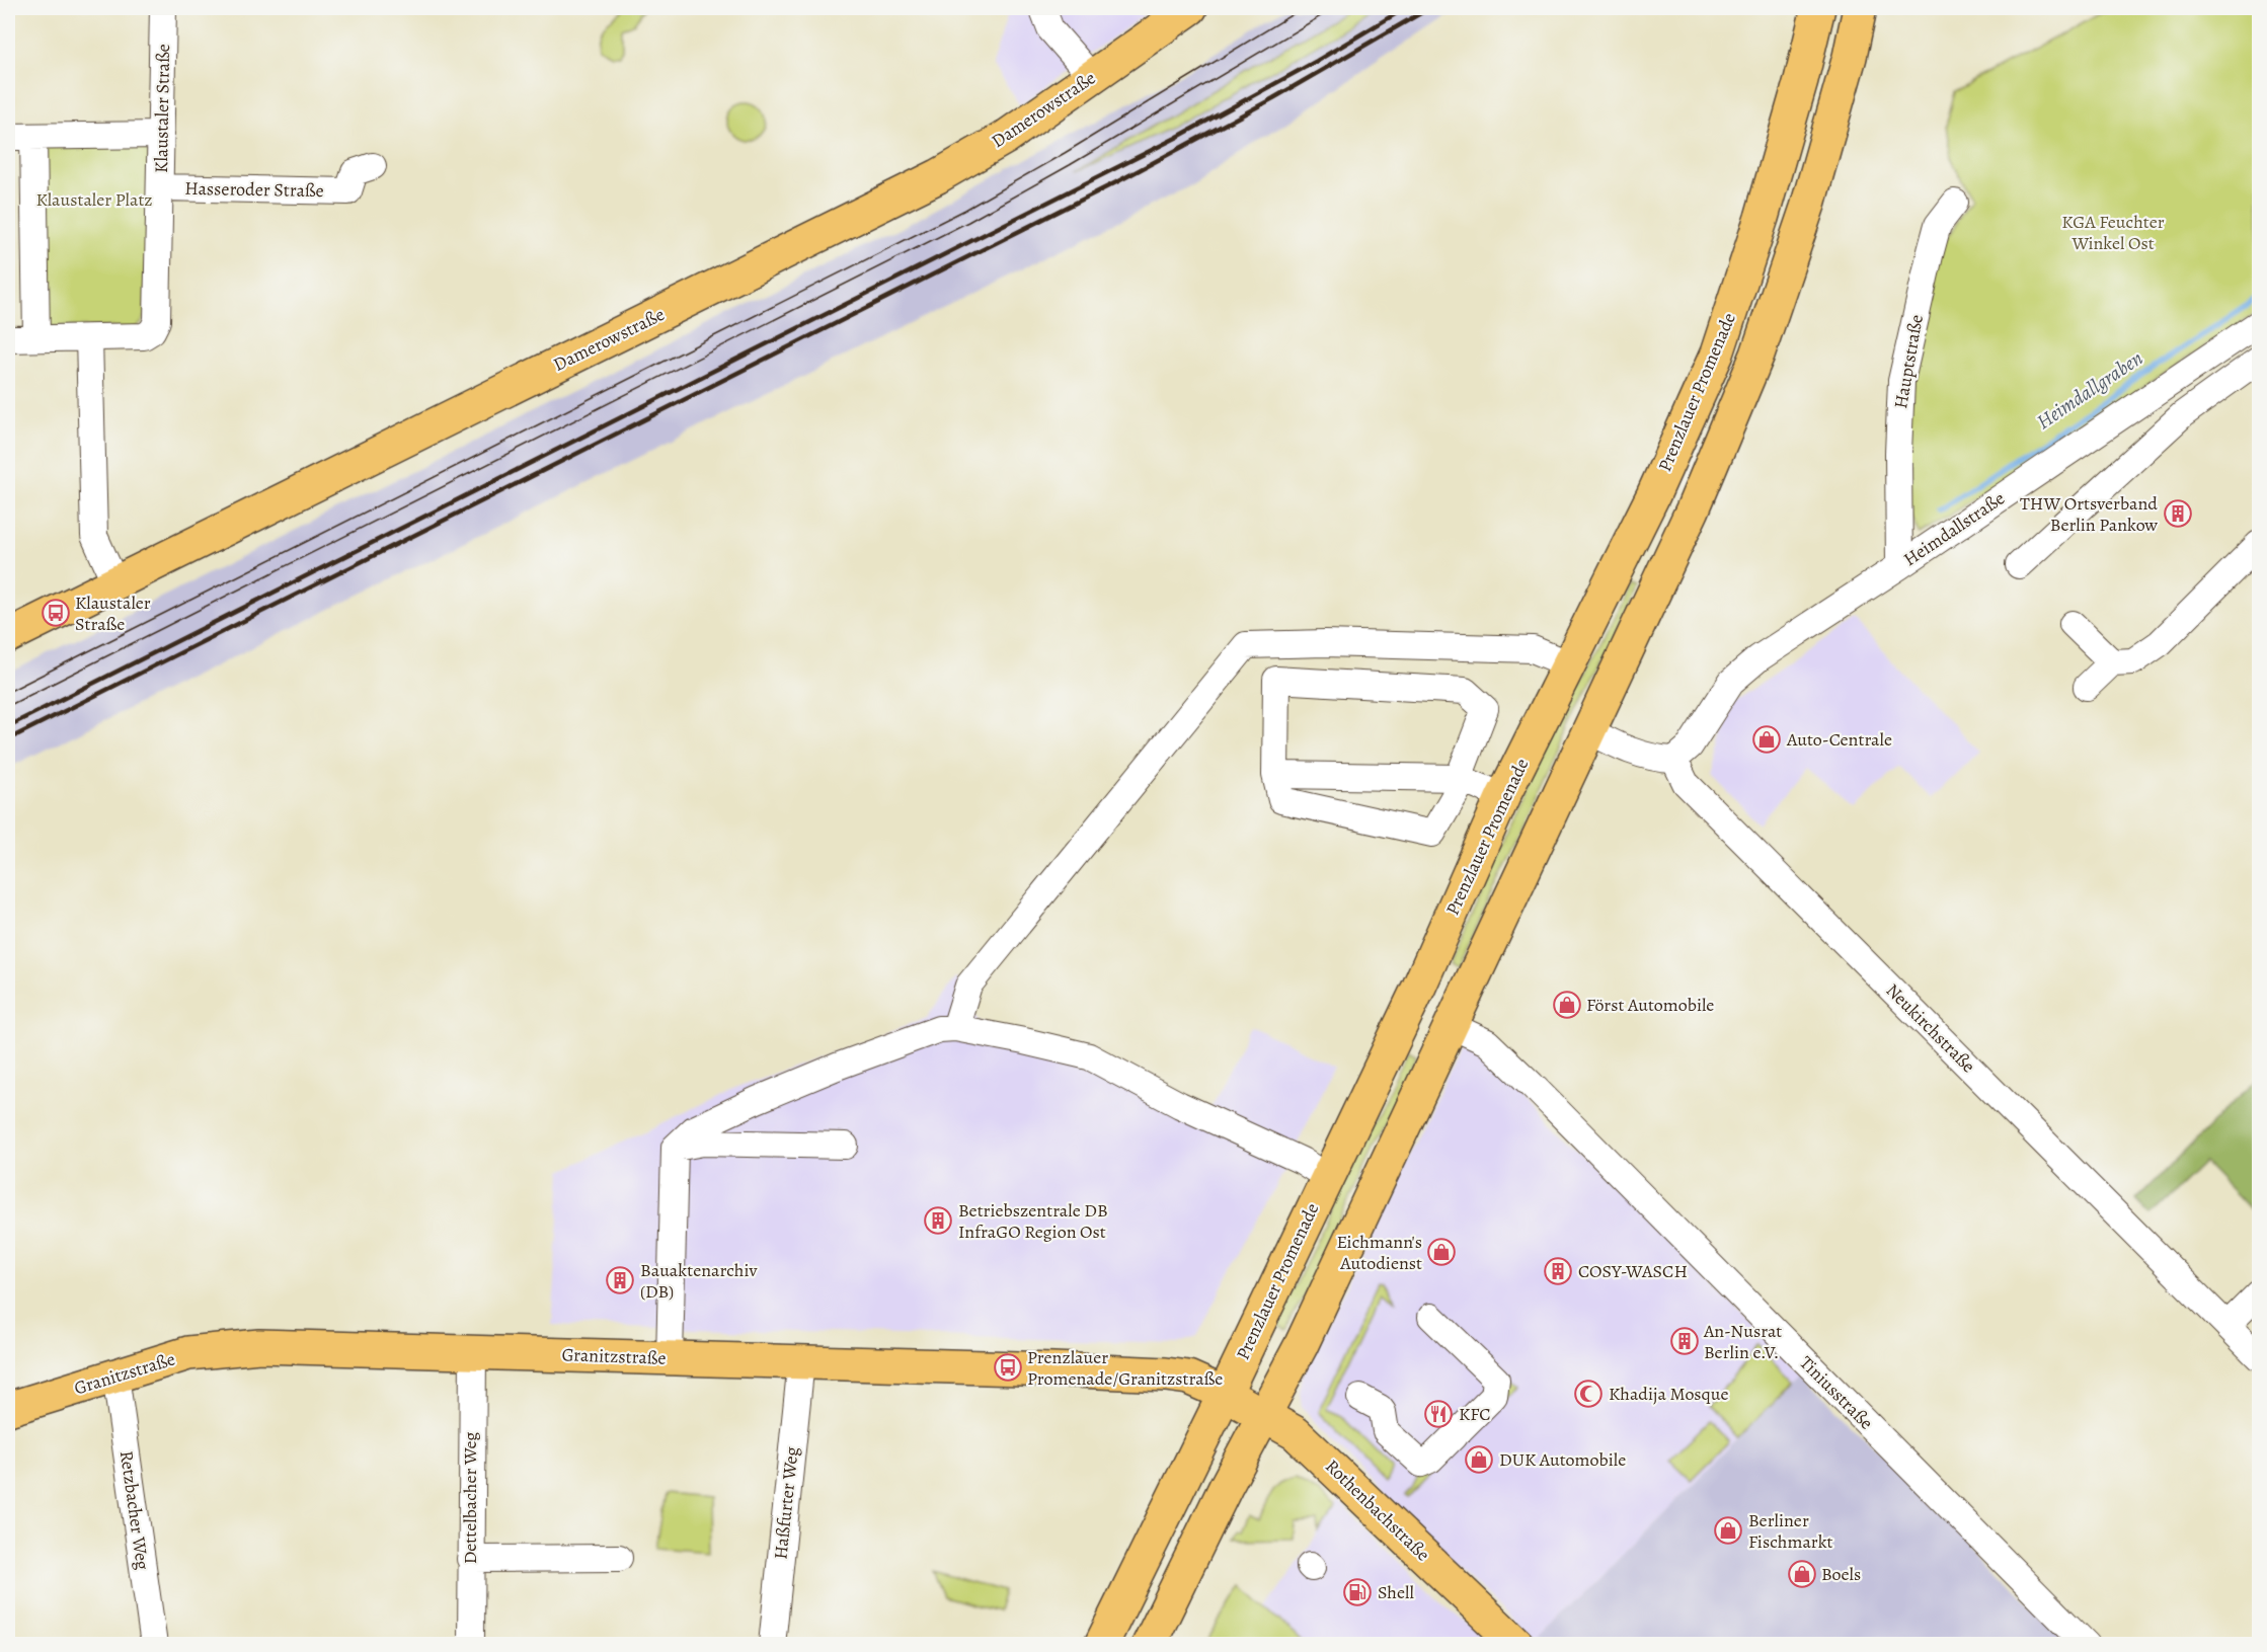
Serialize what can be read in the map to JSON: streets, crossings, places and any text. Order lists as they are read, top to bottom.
{
  "streets": {
    "main road": [
      "Damerowstraße",
      "Prenzlauer Promenade",
      "Granitzstraße",
      "Rothenbachstraße"
    ],
    "street": [
      "Klaustaler Straße",
      "Hasseroder Straße",
      "Hauptstraße",
      "Heimdallstraße",
      "Neukirchstraße",
      "Tiniusstraße",
      "Dettelbacher Weg",
      "Haßfurter Weg",
      "Retzbacher Weg"
    ]
  },
  "crossings": [
    ["Klaustaler Straße", "Hasseroder Straße"],
    ["Hauptstraße", "Heimdallstraße"],
    ["Prenzlauer Promenade", "Granitzstraße"],
    ["Prenzlauer Promenade", "Rothenbachstraße"],
    ["Heimdallstraße", "Neukirchstraße"],
    ["Granitzstraße", "Dettelbacher Weg"],
    ["Granitzstraße", "Haßfurter Weg"],
    ["Granitzstraße", "Retzbacher Weg"],
    ["Granitzstraße", "Rothenbachstraße"]
  ],
  "water": ["Heimdallgraben"],
  "parks": ["Klaustaler Platz", "KGA Feuchter Winkel Ost"],
  "places": {
    "building": [
      "THW Ortsverband Berlin Pankow",
      "Betriebszentrale DB InfraGO Region Ost",
      "COSY-WASCH",
      "Bauaktenarchiv (DB)",
      "An-Nusrat Berlin e.V."
    ],
    "bus stop": ["Klaustaler Straße", "Prenzlauer Promenade/Granitzstraße"],
    "shop": [
      "Auto-Centrale",
      "Först Automobile",
      "Eichmann's Autodienst",
      "DUK Automobile",
      "Berliner Fischmarkt",
      "Boels"
    ],
    "mosque": ["Khadija Mosque"],
    "restaurant": ["KFC"],
    "fuel station": ["Shell"]
  }
}
